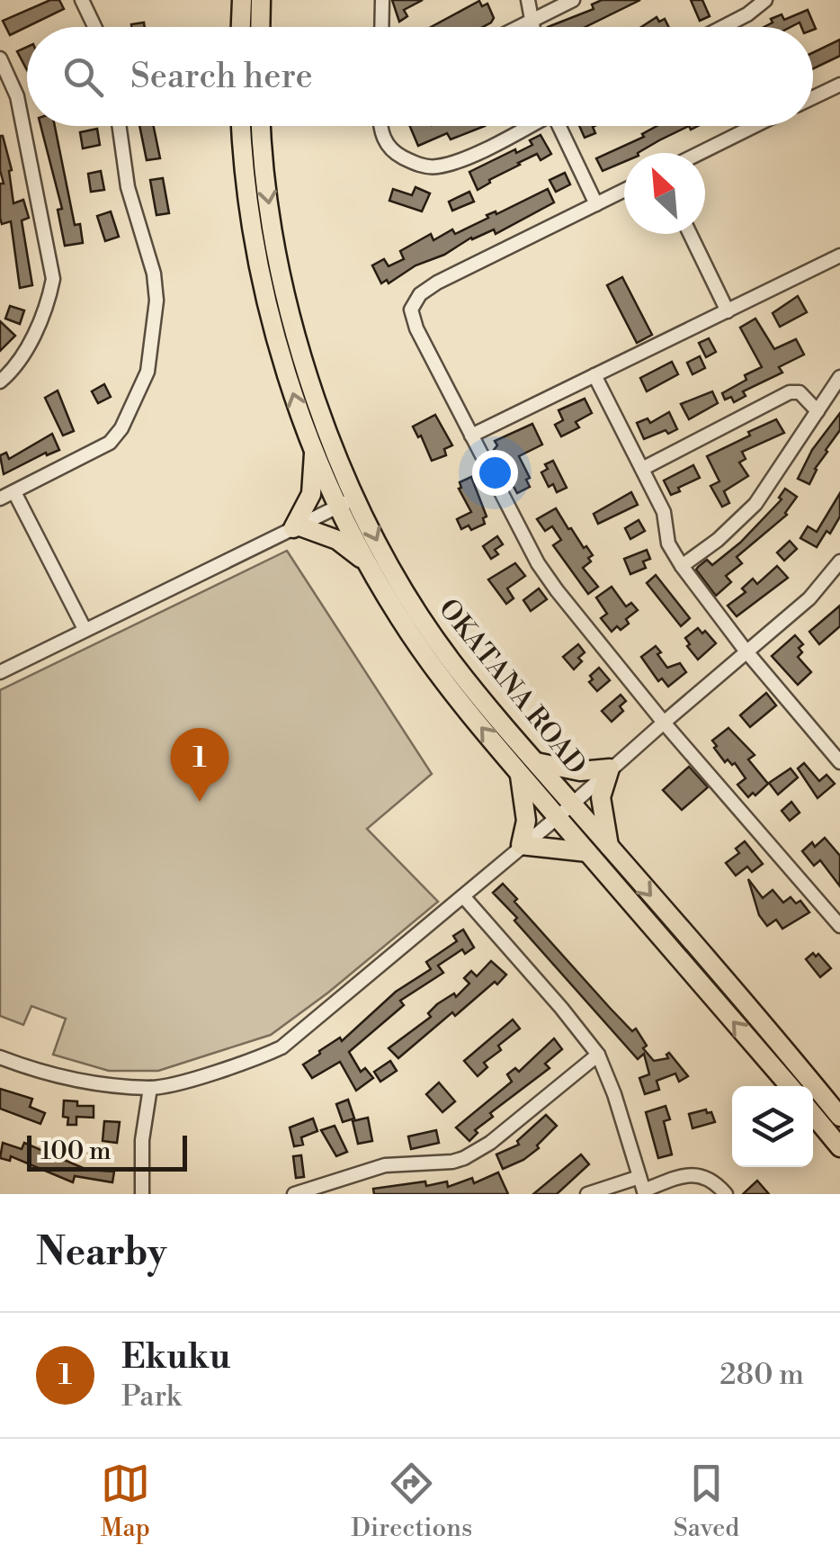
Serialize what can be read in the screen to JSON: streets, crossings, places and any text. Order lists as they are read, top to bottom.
{
  "streets": {
    "main road": ["OKATANA ROAD"]
  },
  "scale_bar": "100 m",
  "north": "top left",
  "page": {
    "search": "Search here",
    "pins": "1",
    "scale": "100 m",
    "heading": "Nearby",
    "list": [
      {
        "mark": "1",
        "name": "Ekuku",
        "note": "Park",
        "value": "280 m"
      }
    ],
    "nav": ["Map", "Directions", "Saved"]
  }
}
